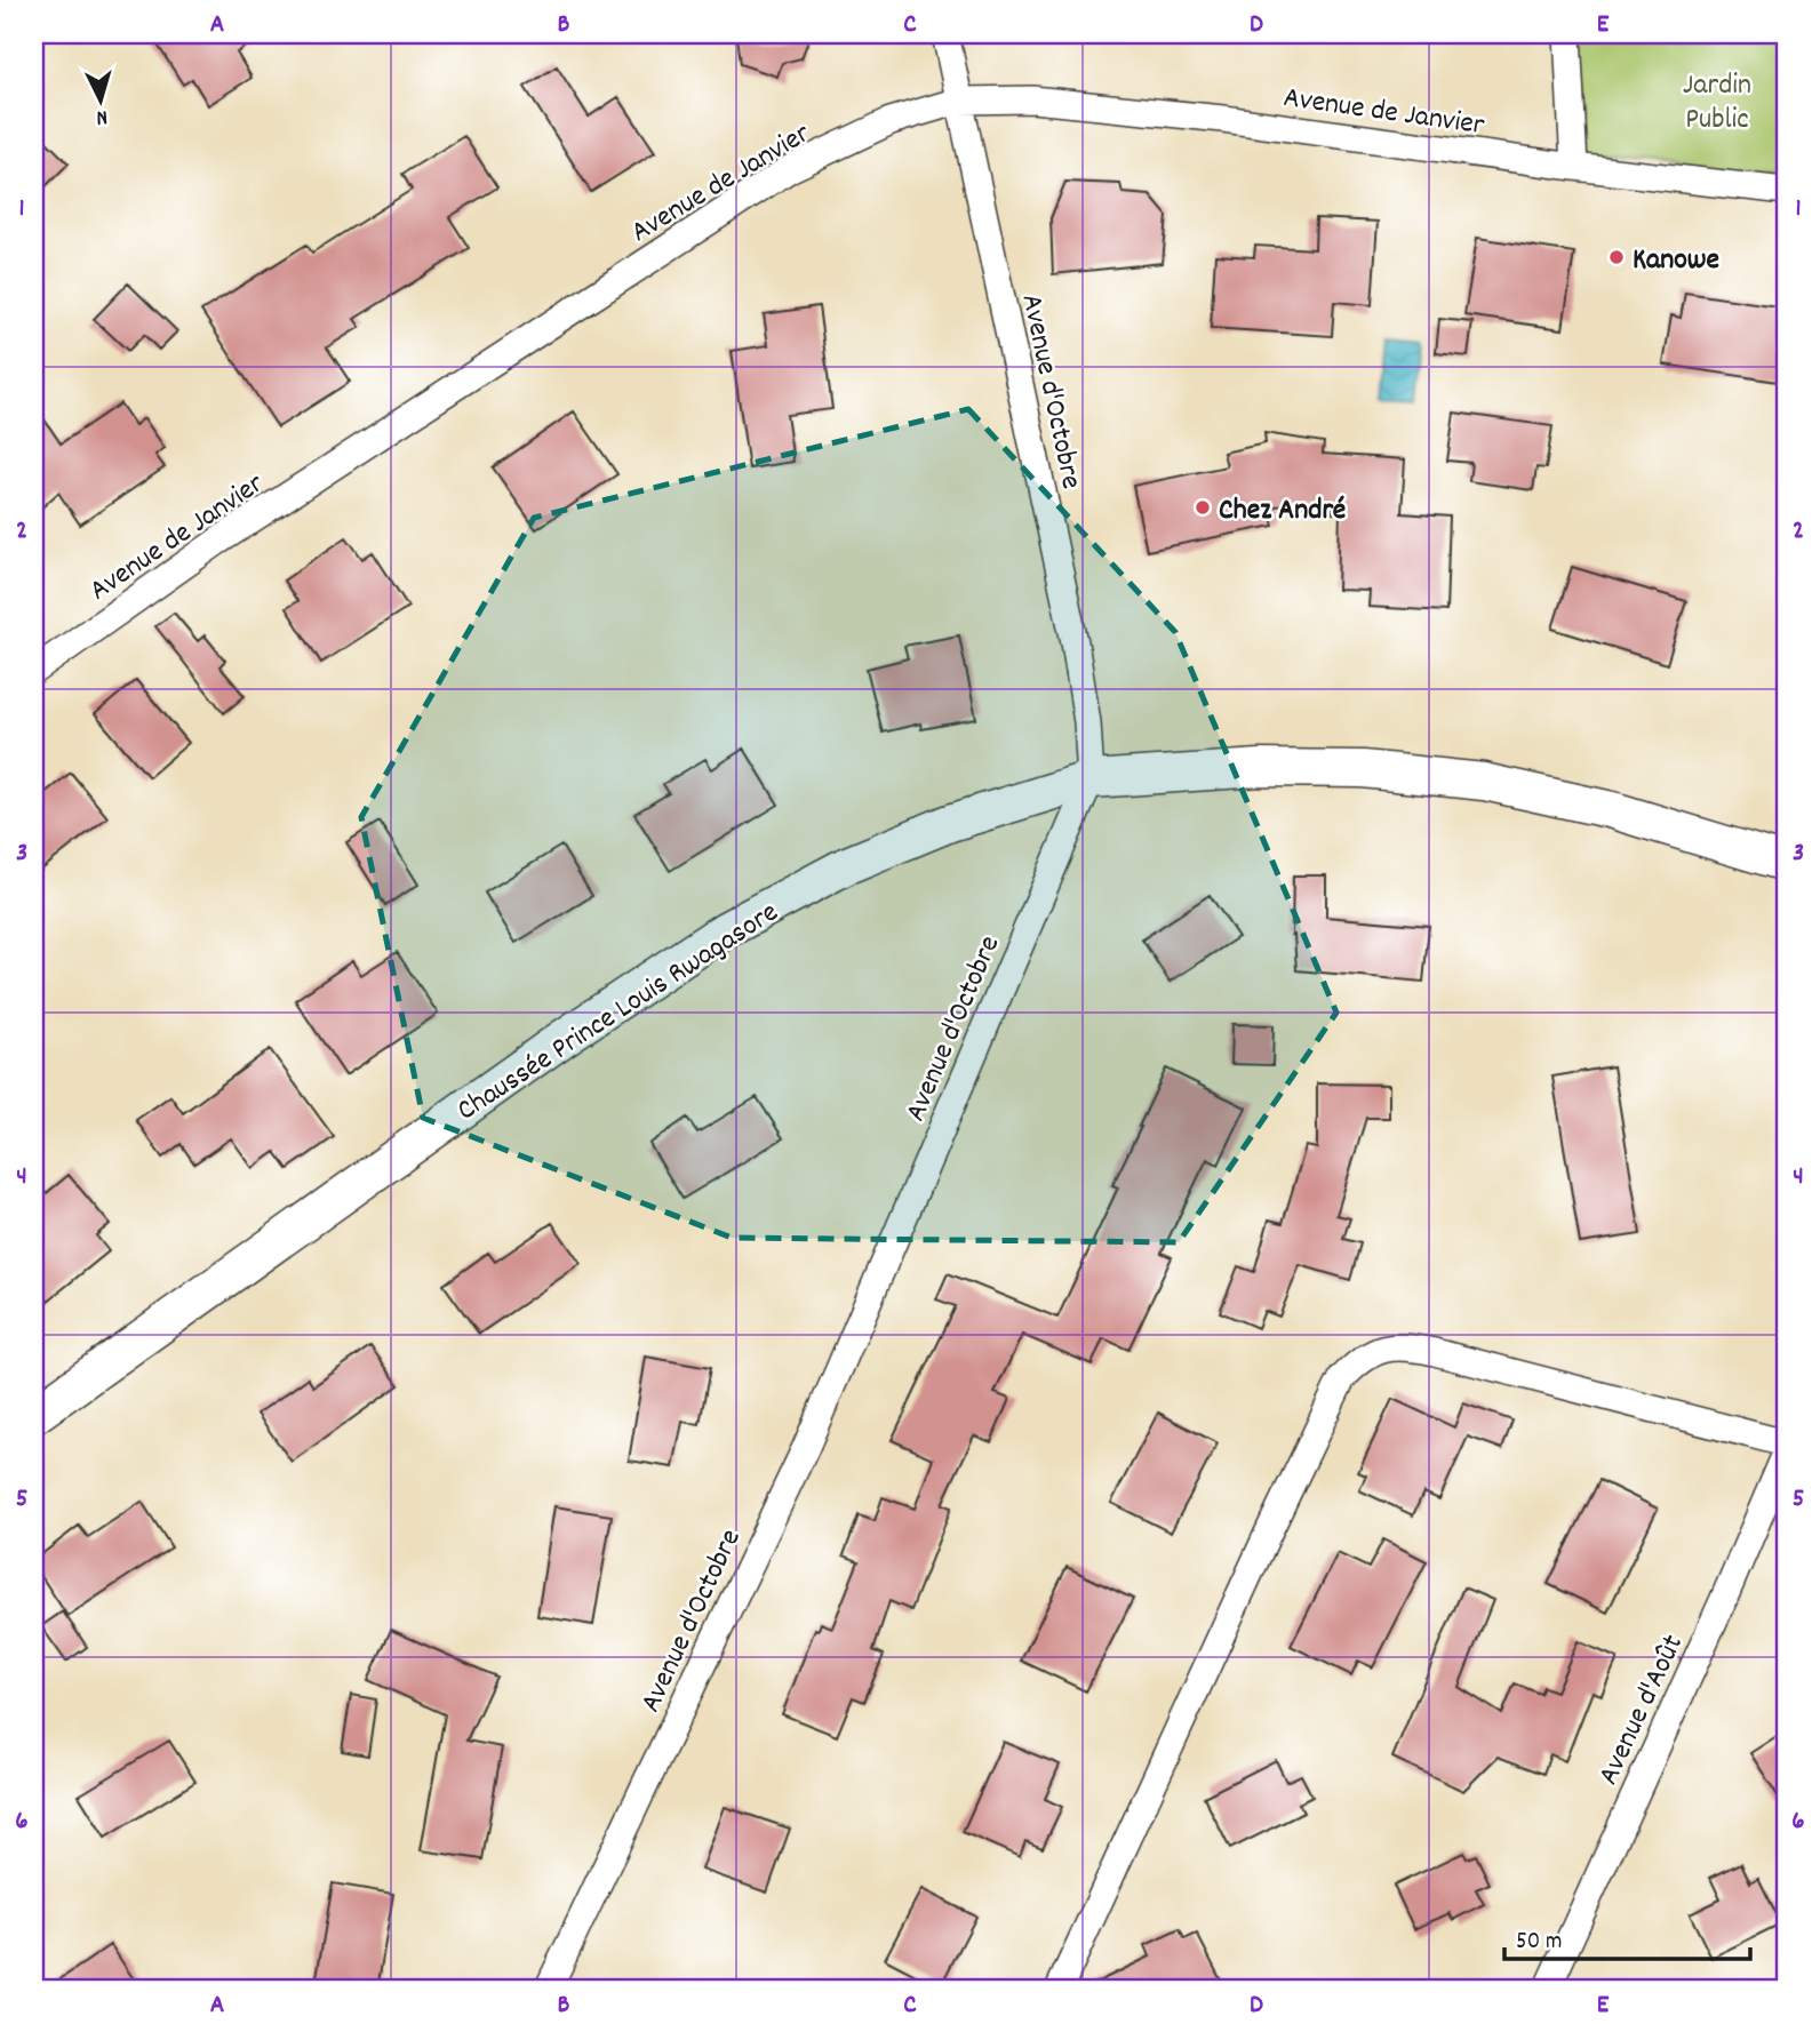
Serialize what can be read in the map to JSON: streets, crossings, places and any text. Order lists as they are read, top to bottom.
{
  "streets": {
    "street": [
      "Avenue de Janvier",
      "Avenue d'Octobre",
      "Chaussée Prince Louis Rwagasore",
      "Avenue d'Août"
    ]
  },
  "crossings": [
    ["Avenue de Janvier", "Avenue d'Octobre"],
    ["Avenue d'Octobre", "Chaussée Prince Louis Rwagasore"]
  ],
  "parks": ["Jardin Public"],
  "places": ["Kanowe", "Chez André"],
  "scale_bar": "50 m",
  "north": "bottom",
  "grid": {
    "columns": [
      "A",
      "B",
      "C",
      "D",
      "E"
    ],
    "rows": [
      "1",
      "2",
      "3",
      "4",
      "5",
      "6"
    ]
  }
}
